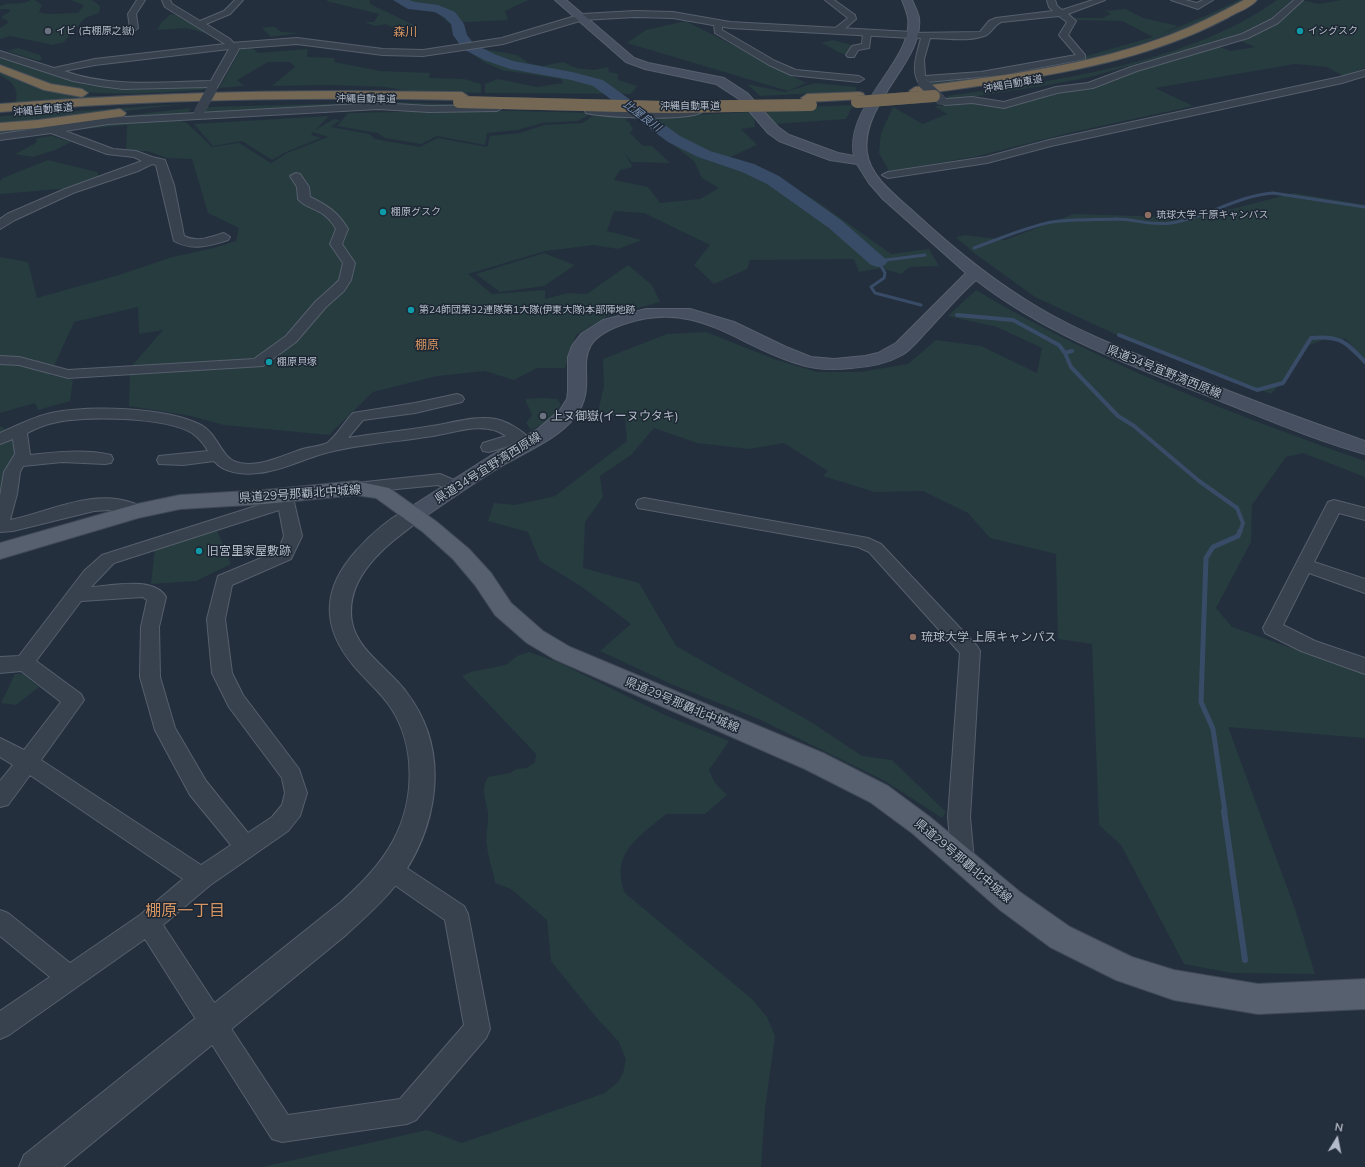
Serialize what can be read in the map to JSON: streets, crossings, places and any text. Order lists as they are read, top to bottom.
{
  "streets": {
    "highway": ["沖縄自動車道"],
    "main road": ["県道34号宜野湾西原線", "県道29号那覇北中城線"]
  },
  "crossings": [
    ["県道34号宜野湾西原線", "県道29号那覇北中城線"]
  ],
  "districts": ["森川", "棚原", "棚原一丁目"],
  "water": ["比屋良川"],
  "places": [
    "イビ (古棚原之嶽)",
    "イシグスク",
    "棚原グスク",
    "琉球大学 千原キャンパス",
    "第24師団第32連隊第1大隊(伊東大隊)本部陣地跡",
    "棚原貝塚",
    "上ヌ御嶽(イーヌウタキ)",
    "旧宮里家屋敷跡",
    "琉球大学 上原キャンパス"
  ],
  "north": "top"
}
